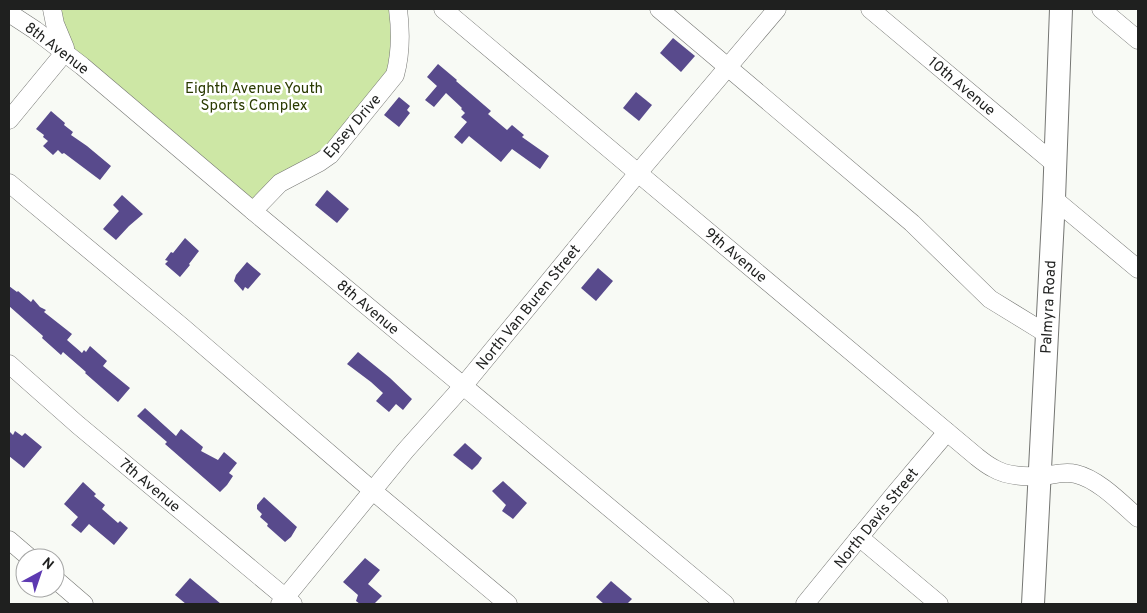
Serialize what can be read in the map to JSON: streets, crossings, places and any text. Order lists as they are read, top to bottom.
{
  "streets": {
    "main road": ["Palmyra Road"],
    "street": [
      "8th Avenue",
      "10th Avenue",
      "Epsey Drive",
      "9th Avenue",
      "North Van Buren Street",
      "7th Avenue",
      "North Davis Street"
    ]
  },
  "crossings": [
    ["8th Avenue", "Epsey Drive"],
    ["8th Avenue", "North Van Buren Street"],
    ["10th Avenue", "Palmyra Road"],
    ["9th Avenue", "North Van Buren Street"],
    ["9th Avenue", "Palmyra Road"],
    ["9th Avenue", "North Davis Street"],
    ["North Van Buren Street", "7th Avenue"]
  ],
  "parks": ["Eighth Avenue Youth Sports Complex"],
  "north": "top right"
}
